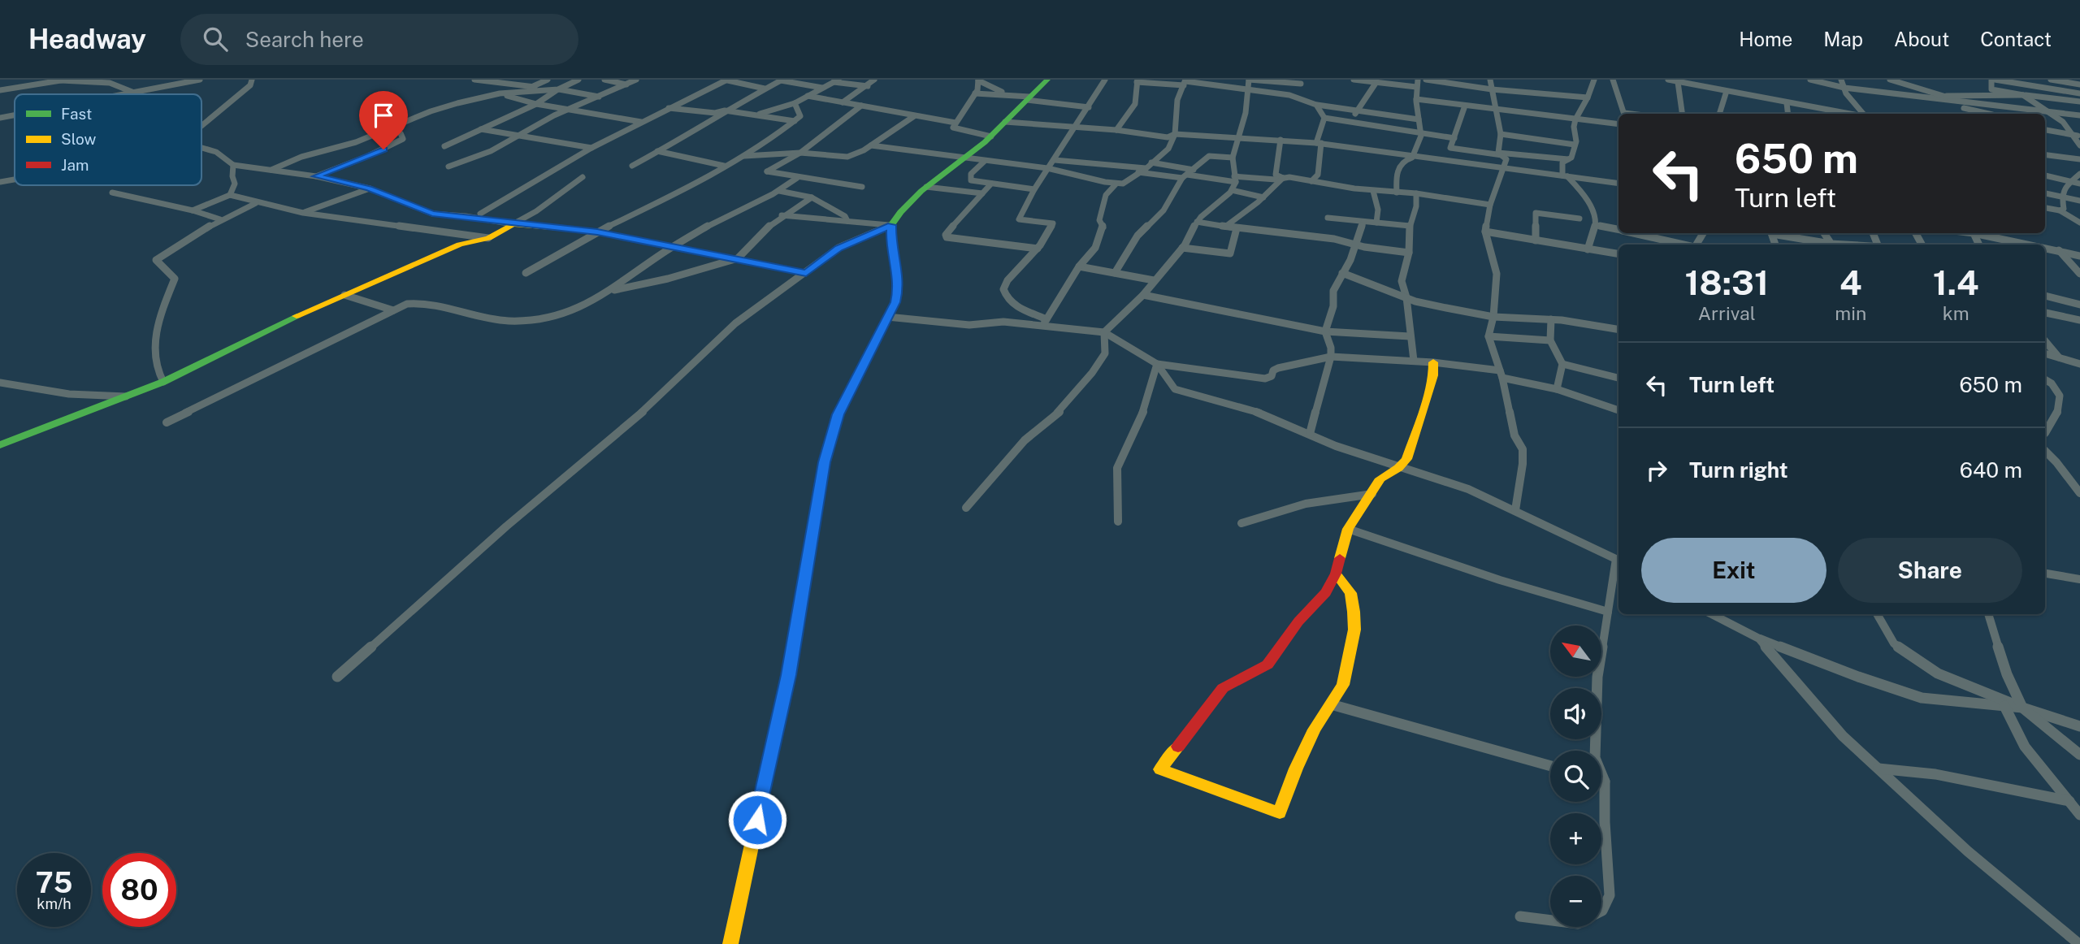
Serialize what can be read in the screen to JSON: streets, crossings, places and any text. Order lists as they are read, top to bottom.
{
  "legend": ["Fast", "Slow", "Jam"],
  "north": "top left",
  "page": {
    "header": "Headway",
    "search": "Search here",
    "nav": [
      "Home",
      "Map",
      "About",
      "Contact"
    ],
    "turn": ["650 m", "Turn left"],
    "eta": [
      "18:31",
      "Arrival",
      "4",
      "min",
      "1.4",
      "km"
    ],
    "list": [
      {
        "name": "Turn left",
        "value": "650 m"
      },
      {
        "name": "Turn right",
        "value": "640 m"
      }
    ],
    "buttons": ["Exit", "Share"],
    "map_buttons": ["+", "−"],
    "speed": "75 km/h",
    "limit": "80"
  }
}
